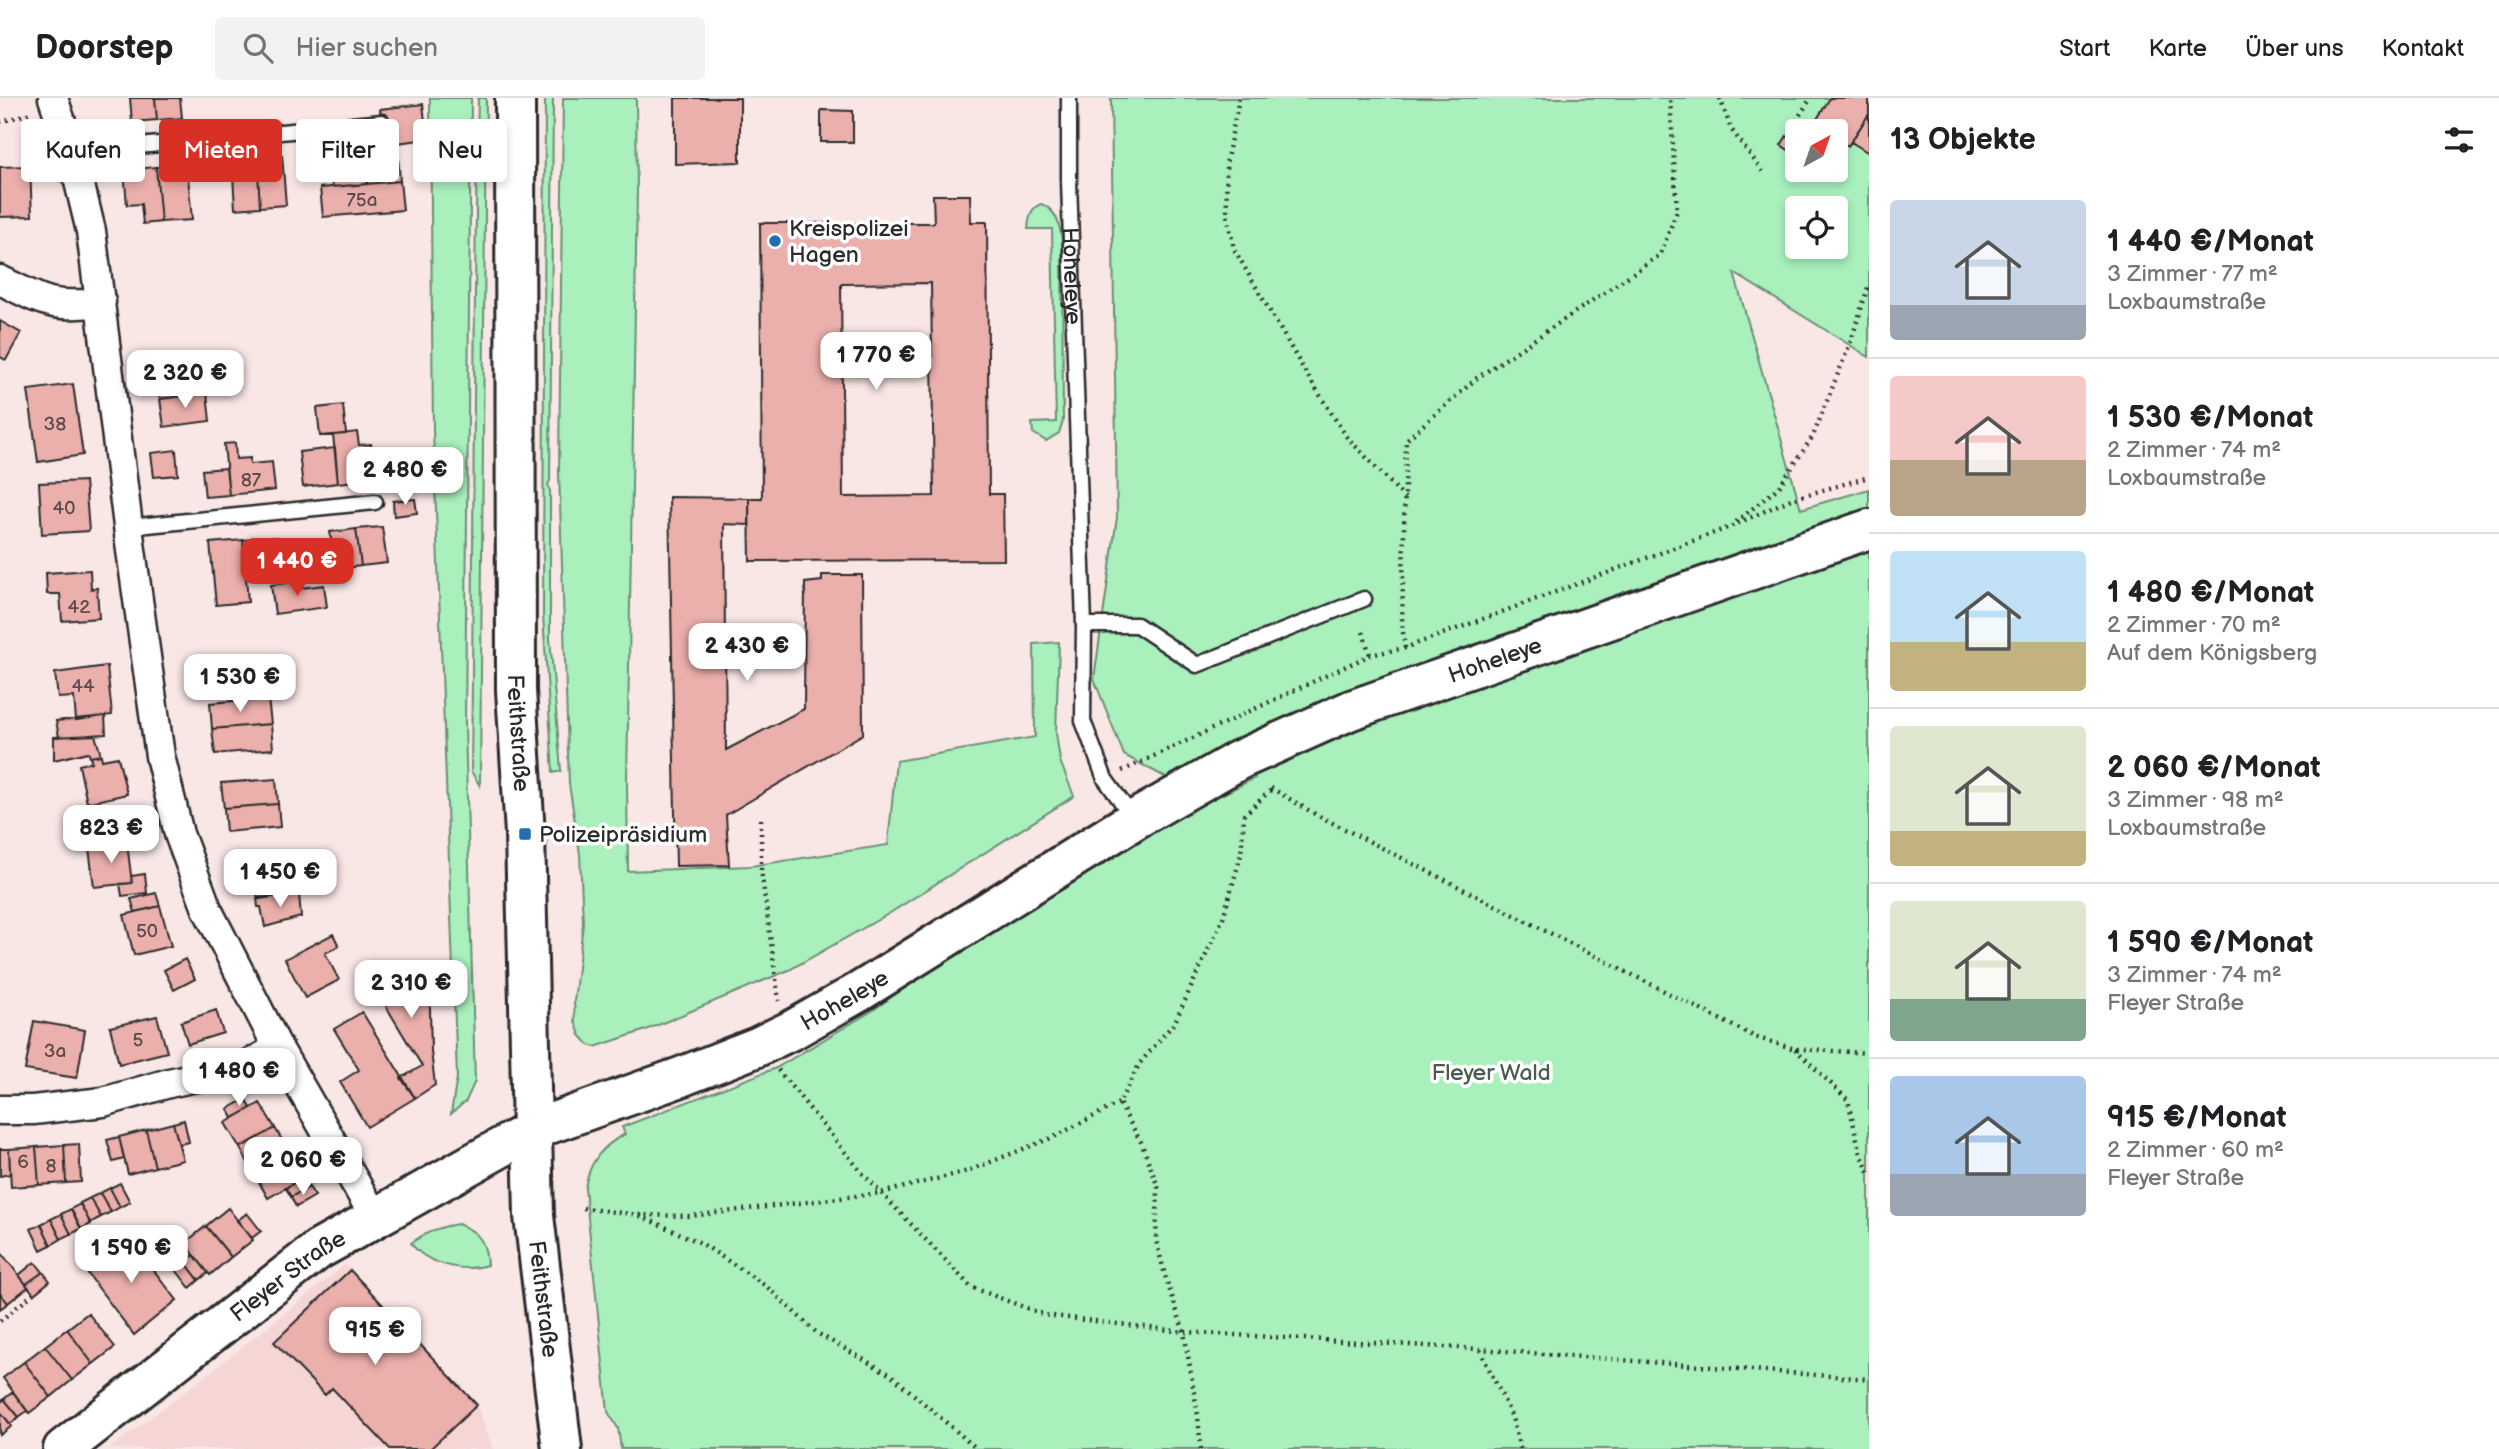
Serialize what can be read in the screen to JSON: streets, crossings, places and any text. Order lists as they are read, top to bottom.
{
  "streets": {
    "street": ["Hoheleye", "Feithstraße", "Fleyer Straße"]
  },
  "crossings": [
    ["Hoheleye", "Feithstraße"],
    ["Hoheleye", "Fleyer Straße"],
    ["Feithstraße", "Fleyer Straße"]
  ],
  "parks": ["Fleyer Wald"],
  "places": {
    "other": ["Kreispolizei Hagen"],
    "transit": ["Polizeipräsidium"]
  },
  "house_numbers": [
    "75a",
    "38",
    "87",
    "40",
    "42",
    "44",
    "50",
    "5",
    "3a",
    "6",
    "8"
  ],
  "north": "top right",
  "page": {
    "header": "Doorstep",
    "search": "Hier suchen",
    "nav": [
      "Start",
      "Karte",
      "Über uns",
      "Kontakt"
    ],
    "heading": "13 Objekte",
    "chip": [
      "Kaufen",
      "Mieten",
      "Filter",
      "Neu"
    ],
    "list": [
      {
        "name": "1 440 €/Monat",
        "note": "3 Zimmer · 77 m² · Loxbaumstraße"
      },
      {
        "name": "1 530 €/Monat",
        "note": "2 Zimmer · 74 m² · Loxbaumstraße"
      },
      {
        "name": "1 480 €/Monat",
        "note": "2 Zimmer · 70 m² · Auf dem Königsberg"
      },
      {
        "name": "2 060 €/Monat",
        "note": "3 Zimmer · 98 m² · Loxbaumstraße"
      },
      {
        "name": "1 590 €/Monat",
        "note": "3 Zimmer · 74 m² · Fleyer Straße"
      },
      {
        "name": "915 €/Monat",
        "note": "2 Zimmer · 60 m² · Fleyer Straße"
      }
    ],
    "price": [
      "1 770 €",
      "2 320 €",
      "2 480 €",
      "1 440 €",
      "2 430 €",
      "1 530 €",
      "823 €",
      "1 450 €",
      "2 310 €",
      "1 480 €",
      "2 060 €",
      "1 590 €",
      "915 €"
    ]
  }
}
